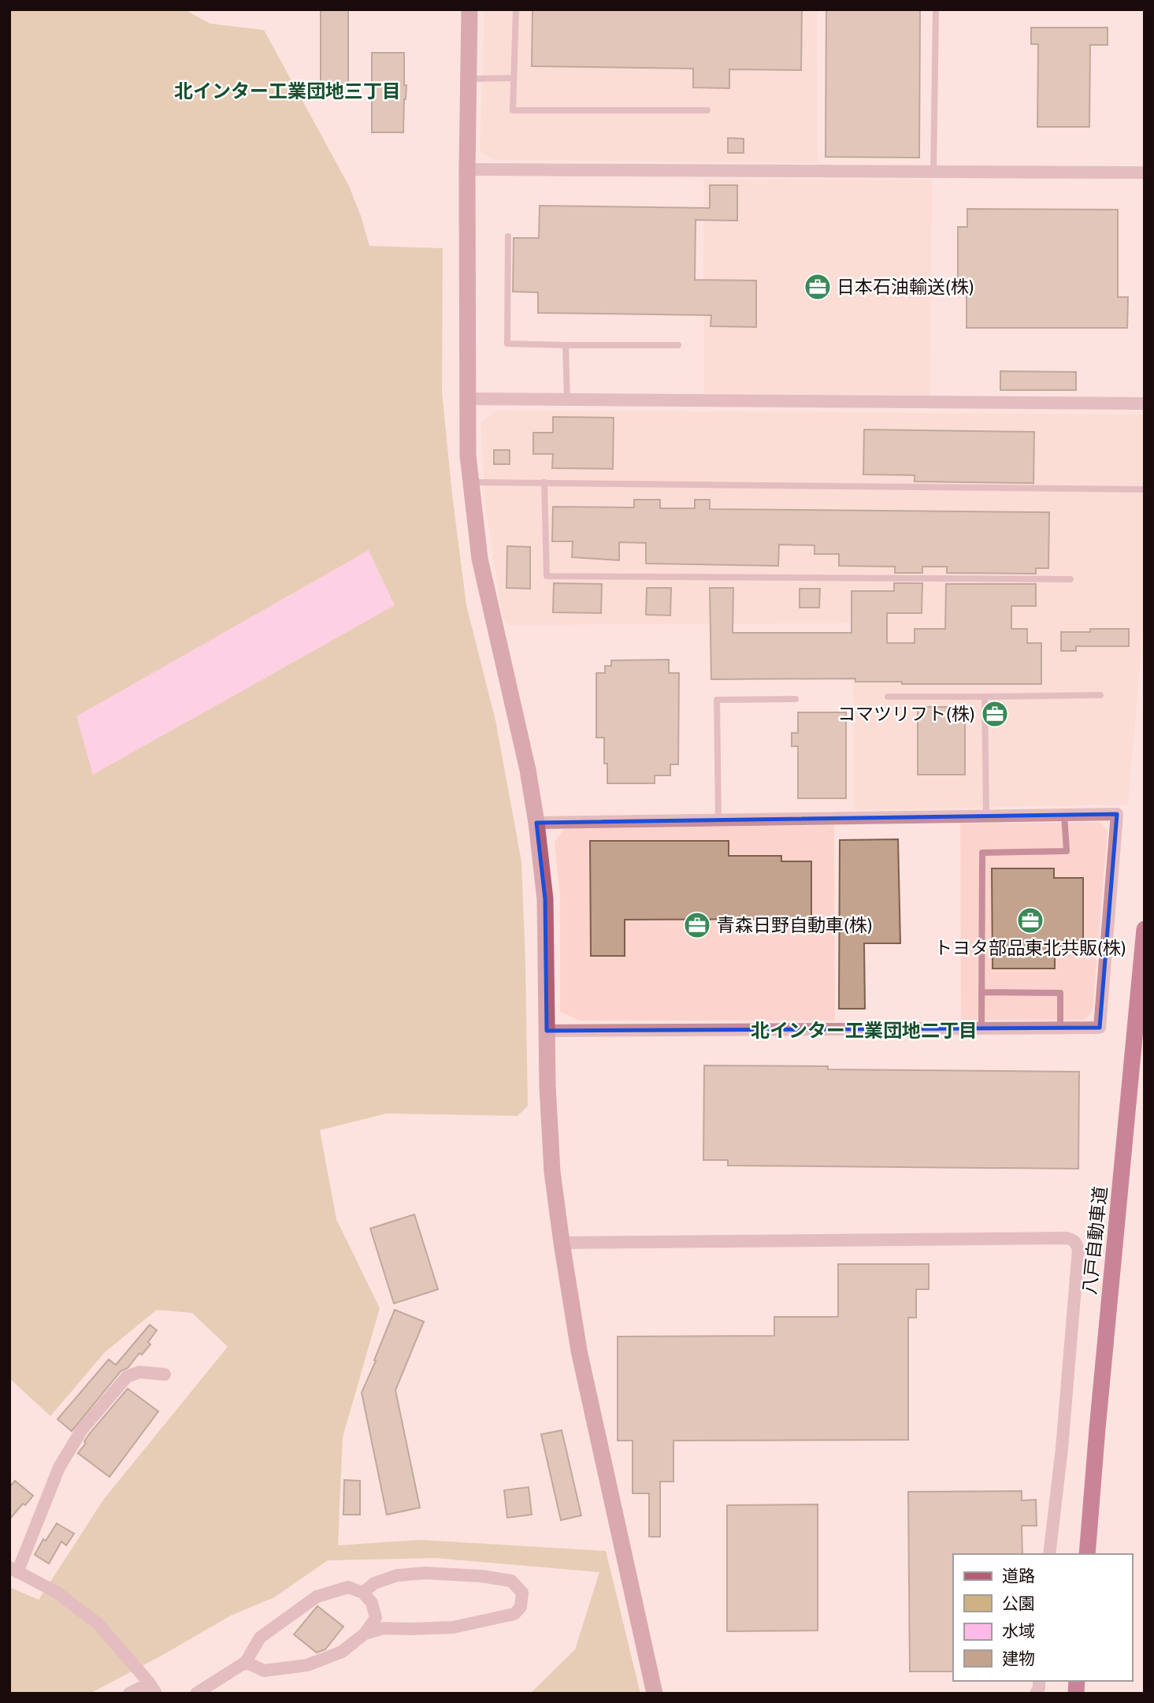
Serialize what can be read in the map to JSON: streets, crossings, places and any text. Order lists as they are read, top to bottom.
{
  "streets": {
    "highway": ["八戸自動車道"]
  },
  "districts": ["北インター工業団地三丁目", "北インター工業団地二丁目"],
  "places": {
    "office": [
      "日本石油輸送(株)",
      "コマツリフト(株)",
      "トヨタ部品東北共販(株)",
      "青森日野自動車(株)"
    ]
  },
  "legend": [
    "道路",
    "公園",
    "水域",
    "建物"
  ]
}
